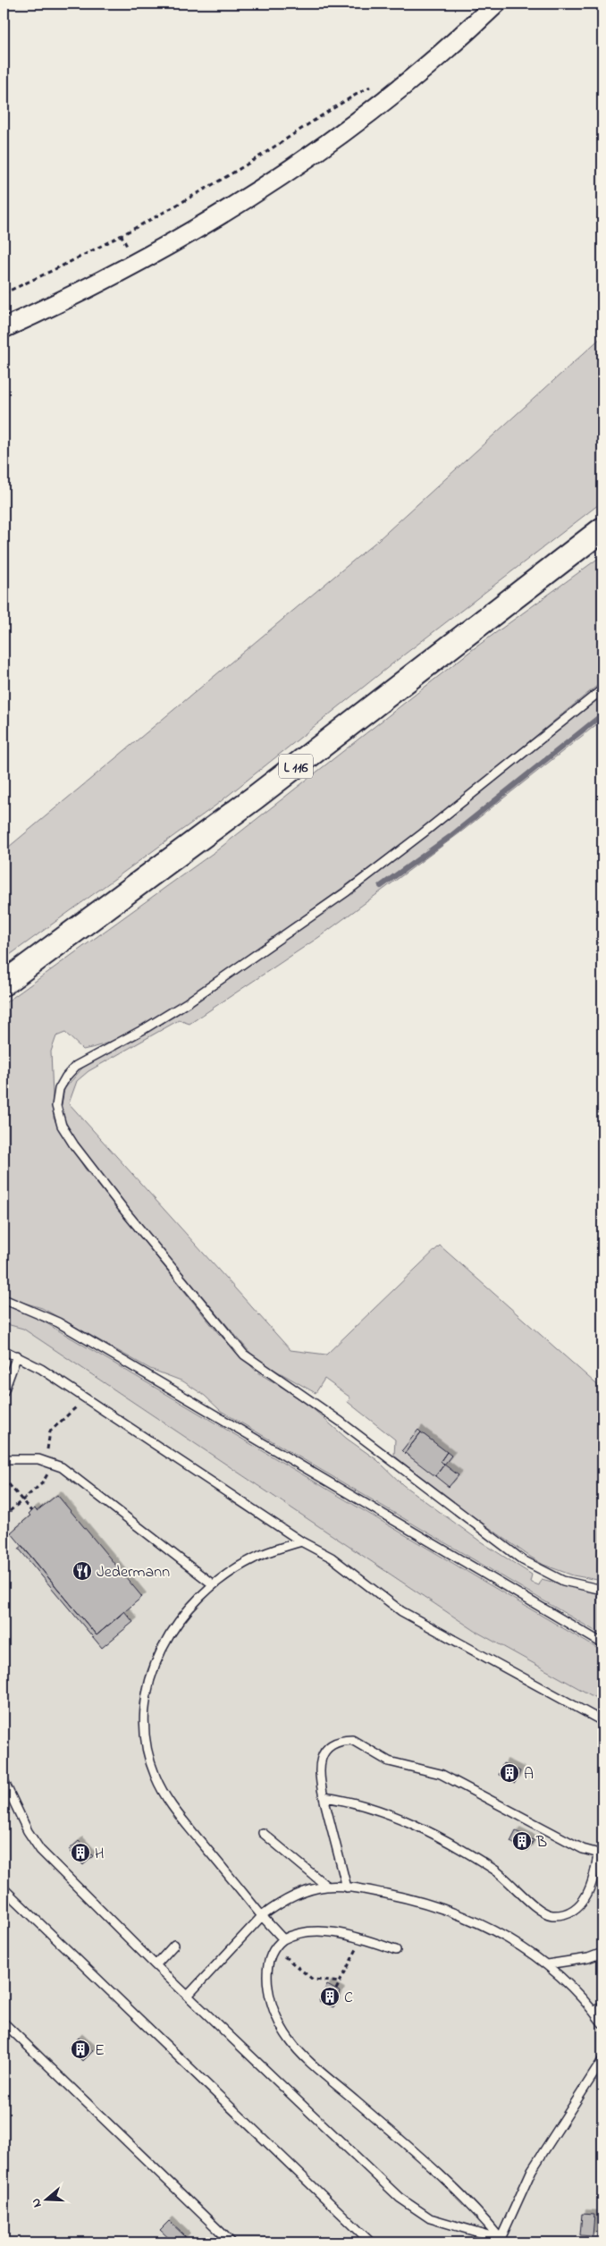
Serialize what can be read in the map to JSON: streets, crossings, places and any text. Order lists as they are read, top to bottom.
{
  "streets": {
    "main road": ["L 116"]
  },
  "places": {
    "restaurant": ["Jedermann"],
    "building": [
      "A",
      "B",
      "H",
      "C",
      "E"
    ]
  },
  "north": "left"
}
